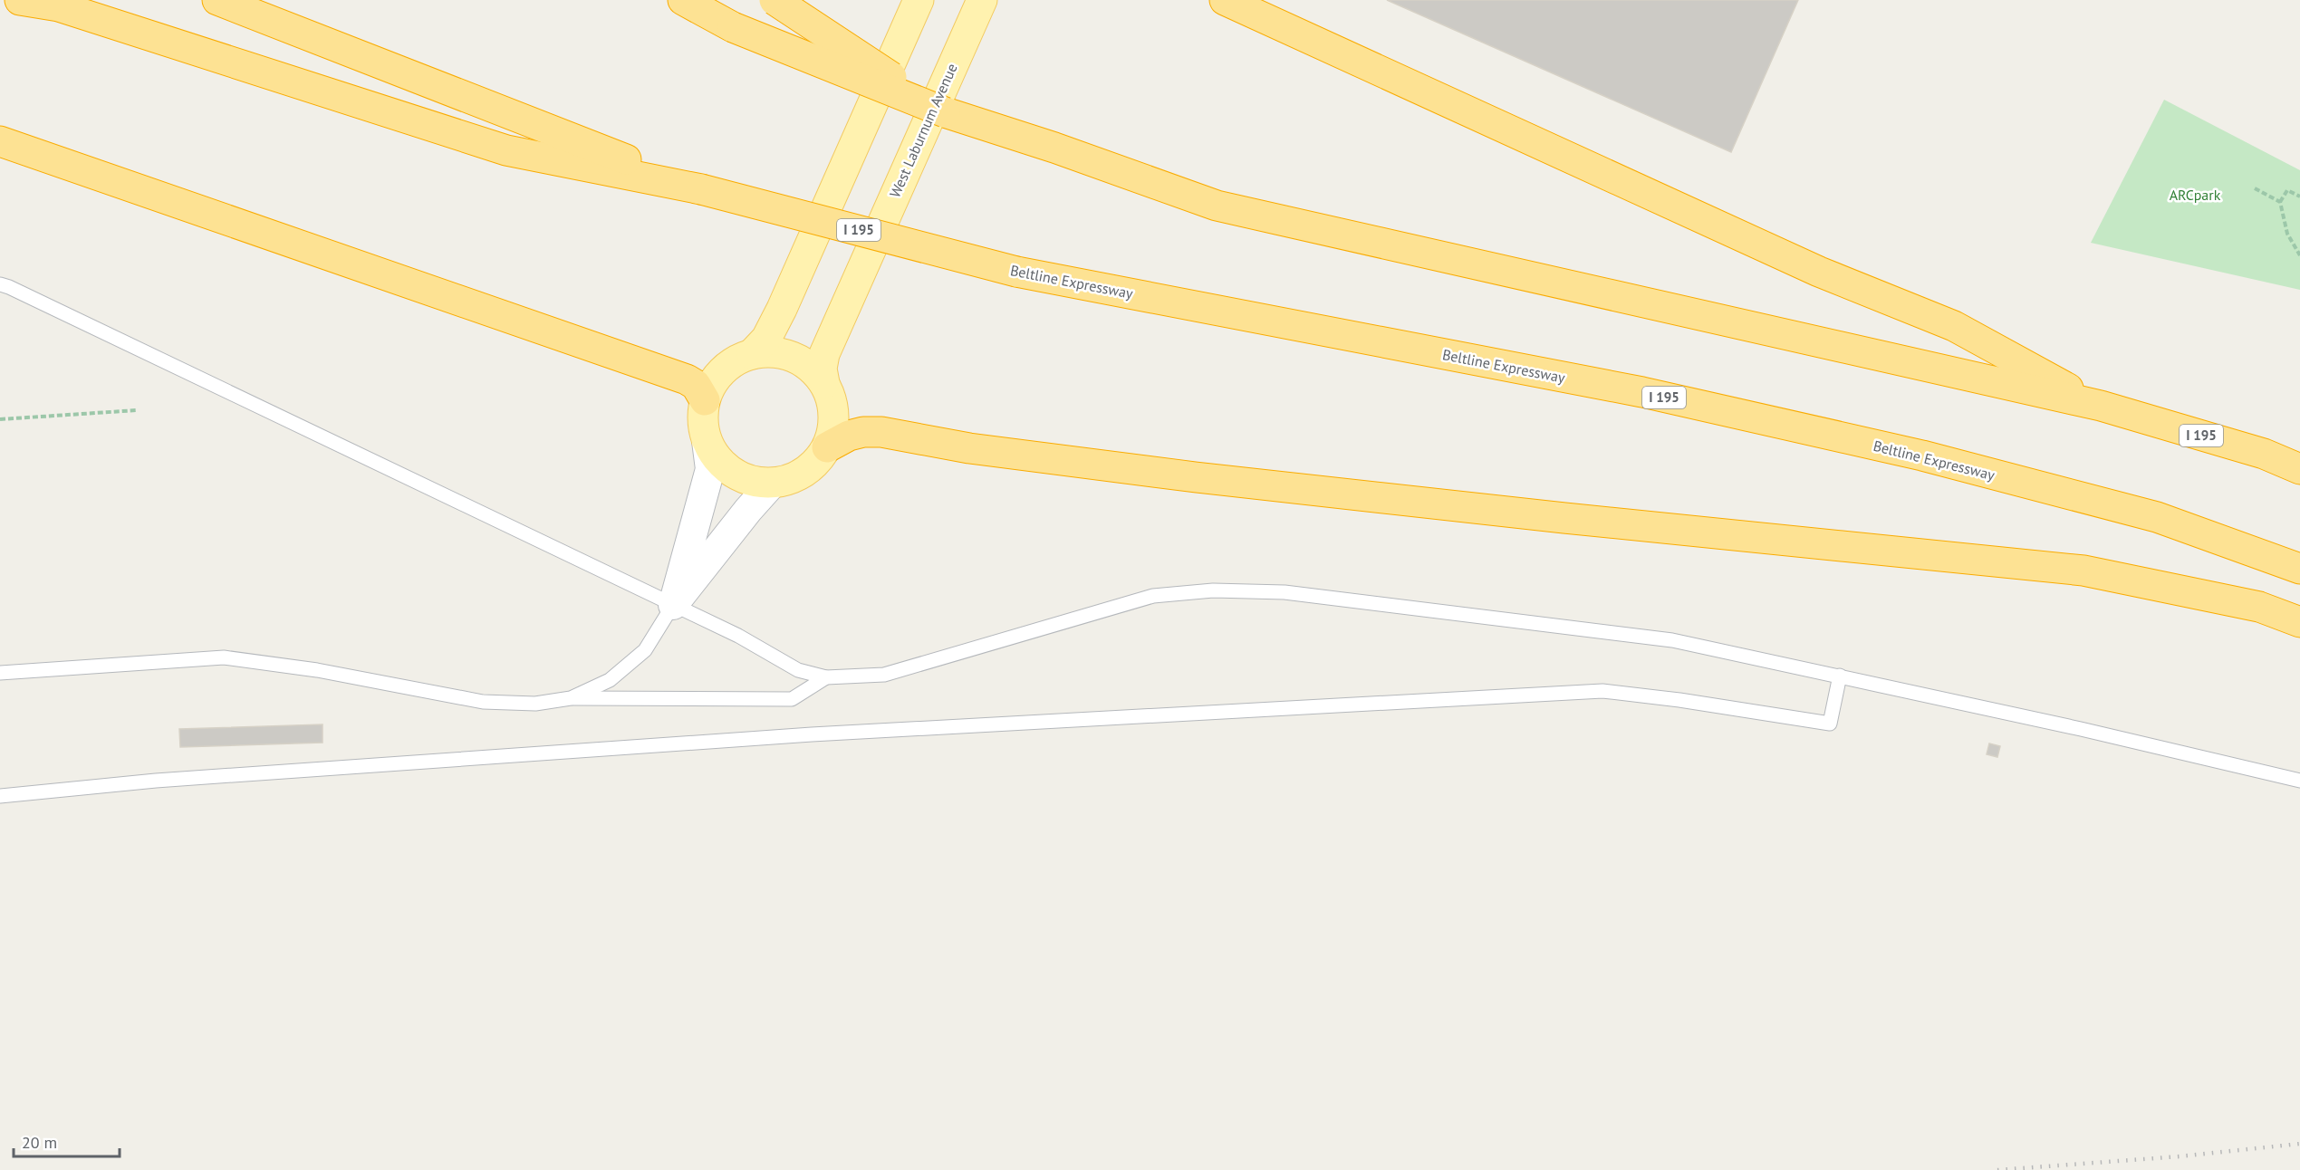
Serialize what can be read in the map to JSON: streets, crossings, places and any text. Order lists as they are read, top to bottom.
{
  "streets": {
    "highway": ["I 195", "Beltline Expressway"],
    "main road": ["West Laburnum Avenue"]
  },
  "parks": ["ARCpark"],
  "scale_bar": "20 m"
}
